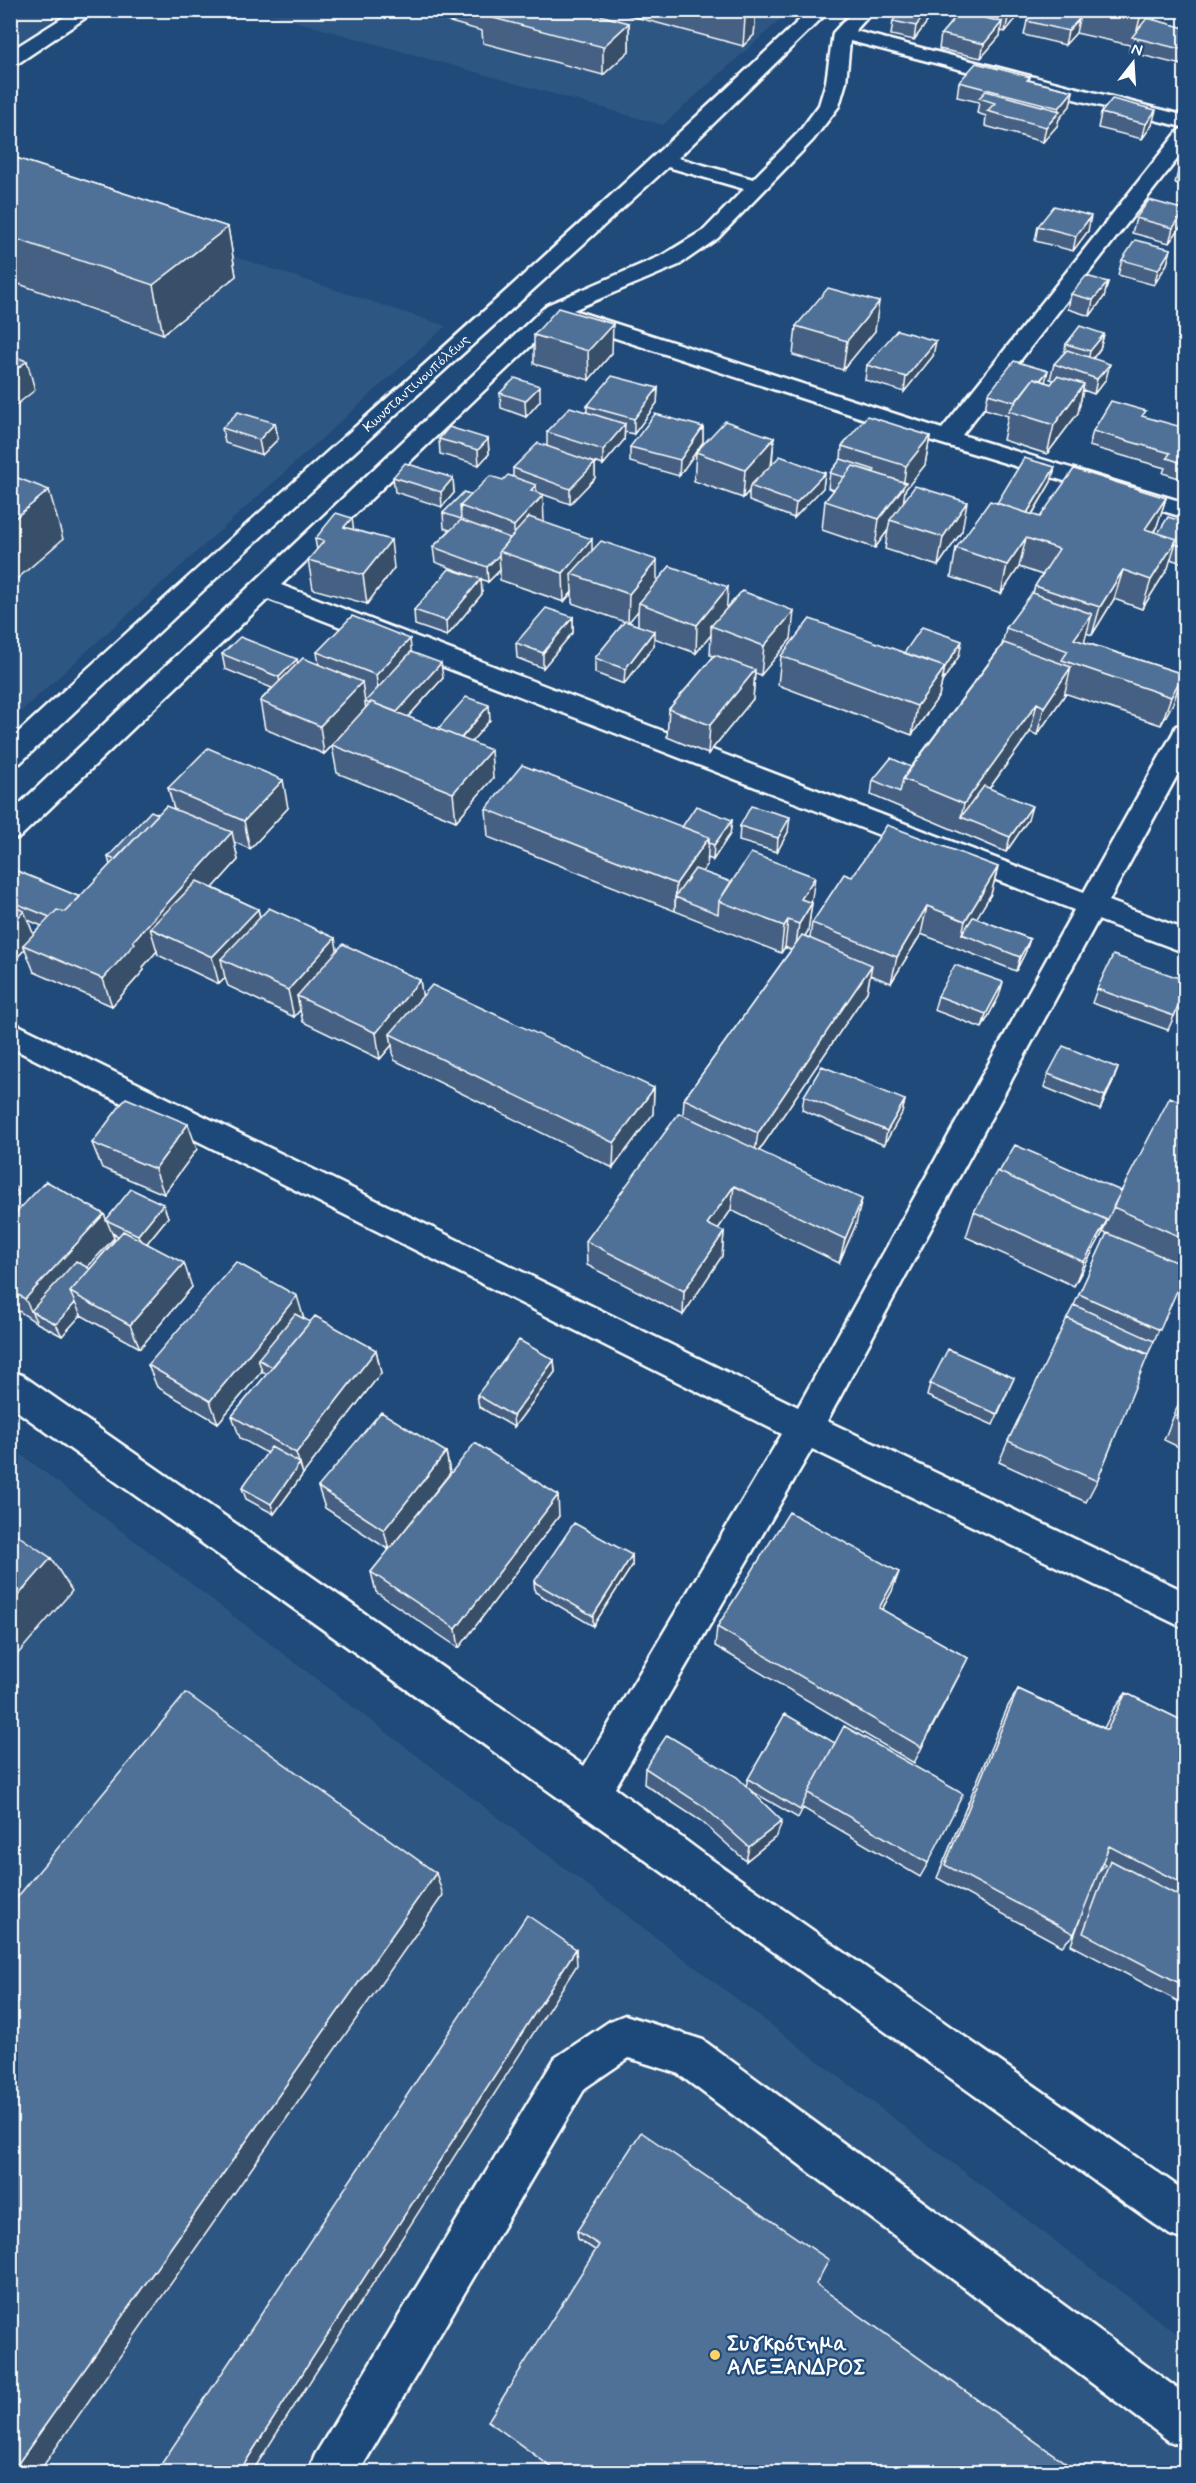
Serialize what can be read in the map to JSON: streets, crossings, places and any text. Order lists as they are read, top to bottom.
{
  "streets": {
    "street": ["Κωνσταντινουπόλεως"]
  },
  "places": ["Συγκρότημα ΑΛΕΞΑΝΔΡΟΣ"],
  "north": "top"
}
